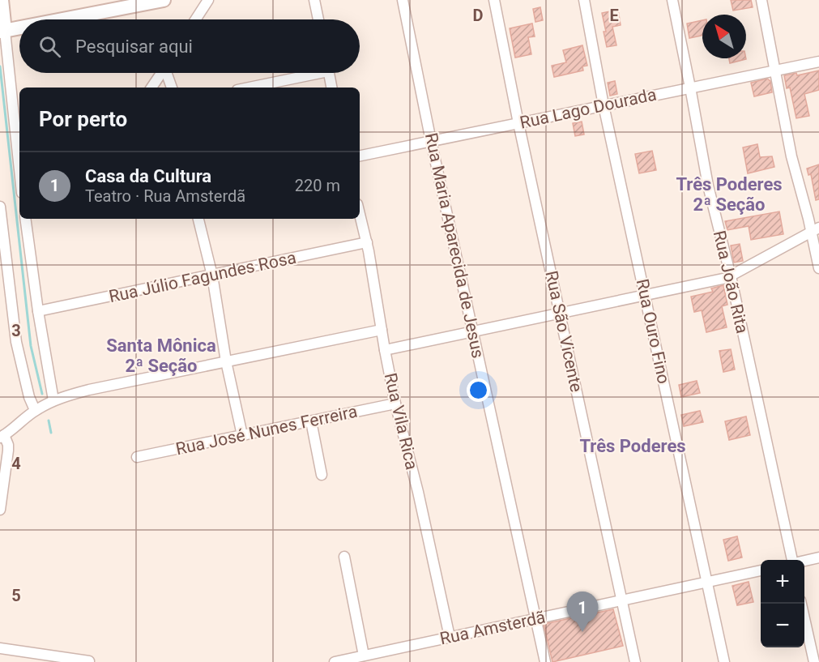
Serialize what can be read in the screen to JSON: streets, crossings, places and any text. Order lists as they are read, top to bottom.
{
  "streets": {
    "street": [
      "Rua Lago Dourada",
      "Rua Maria Aparecida de Jesus",
      "Rua Júlio Fagundes Rosa",
      "Rua João Rita",
      "Rua São Vicente",
      "Rua Ouro Fino",
      "Rua Vila Rica",
      "Rua José Nunes Ferreira",
      "Rua Amsterdã"
    ]
  },
  "crossings": [
    ["Rua Lago Dourada", "Rua Maria Aparecida de Jesus"],
    ["Rua Lago Dourada", "Rua João Rita"],
    ["Rua Lago Dourada", "Rua São Vicente"],
    ["Rua Lago Dourada", "Rua Ouro Fino"],
    ["Rua Maria Aparecida de Jesus", "Rua Amsterdã"],
    ["Rua Júlio Fagundes Rosa", "Rua Vila Rica"],
    ["Rua São Vicente", "Rua Amsterdã"],
    ["Rua Ouro Fino", "Rua Amsterdã"],
    ["Rua Vila Rica", "Rua José Nunes Ferreira"],
    ["Rua Vila Rica", "Rua Amsterdã"]
  ],
  "districts": ["Três Poderes 2ª Seção", "Santa Mônica 2ª Seção", "Três Poderes"],
  "north": "top left",
  "page": {
    "search": "Pesquisar aqui",
    "heading": "Por perto",
    "list": [
      {
        "mark": "1",
        "name": "Casa da Cultura",
        "note": "Teatro · Rua Amsterdã",
        "value": "220 m"
      }
    ],
    "map_buttons": ["+", "−"],
    "pins": "1"
  },
  "grid": {
    "columns": ["D", "E"],
    "rows": ["3", "4", "5"]
  }
}
